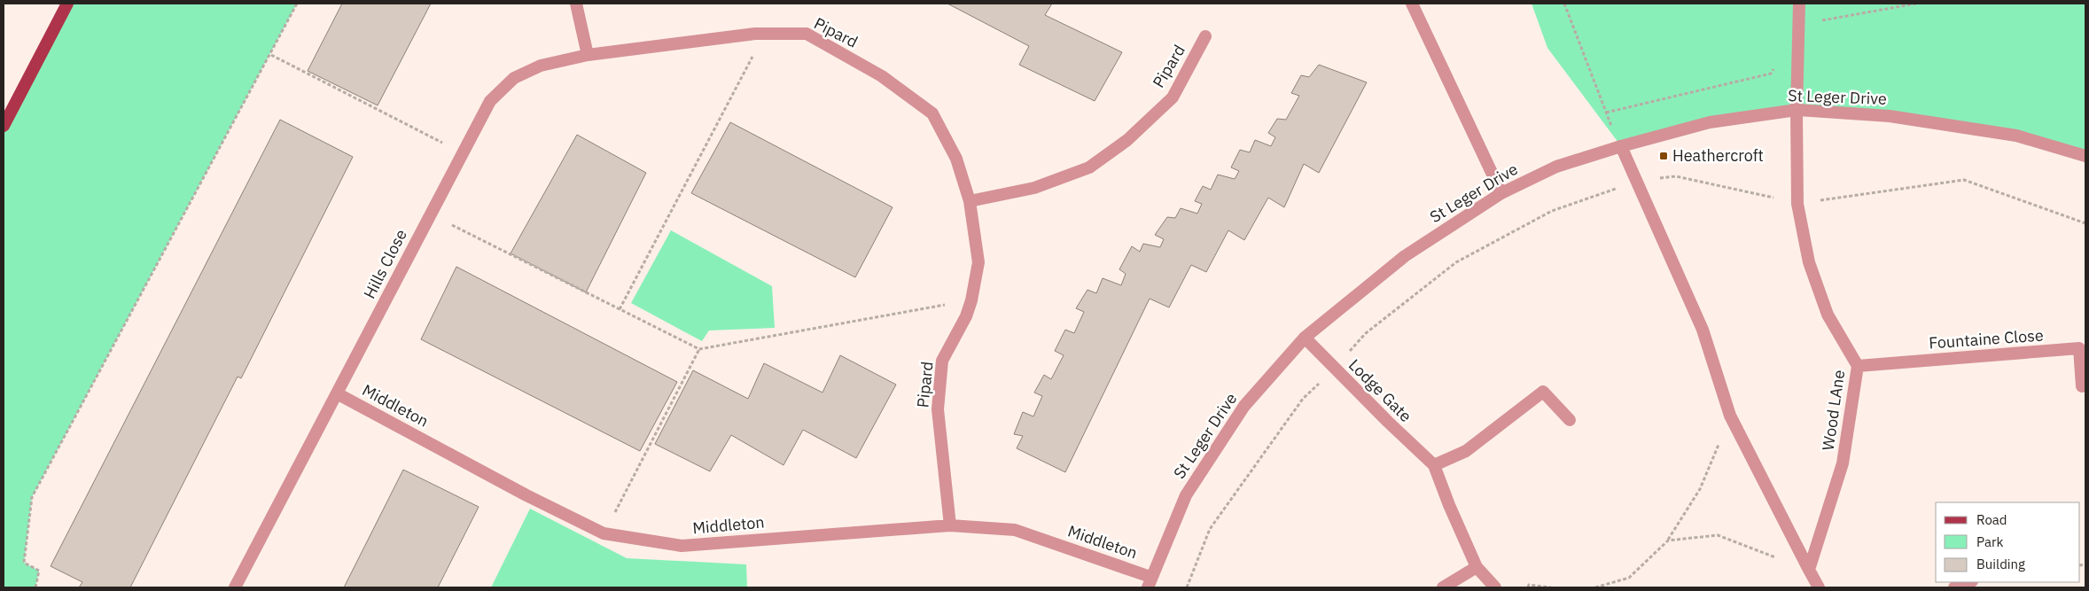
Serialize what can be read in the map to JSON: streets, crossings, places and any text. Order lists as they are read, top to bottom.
{
  "streets": {
    "street": [
      "Pipard",
      "St Leger Drive",
      "Hills Close",
      "Fountaine Close",
      "Lodge Gate",
      "Middleton",
      "Wood LAne"
    ]
  },
  "crossings": [
    ["Pipard", "Hills Close"],
    ["Pipard", "Middleton"],
    ["St Leger Drive", "Lodge Gate"],
    ["St Leger Drive", "Middleton"],
    ["St Leger Drive", "Wood LAne"],
    ["Hills Close", "Middleton"],
    ["Fountaine Close", "Wood LAne"]
  ],
  "places": {
    "transit": ["Heathercroft"]
  },
  "legend": ["Road", "Park", "Building"]
}
